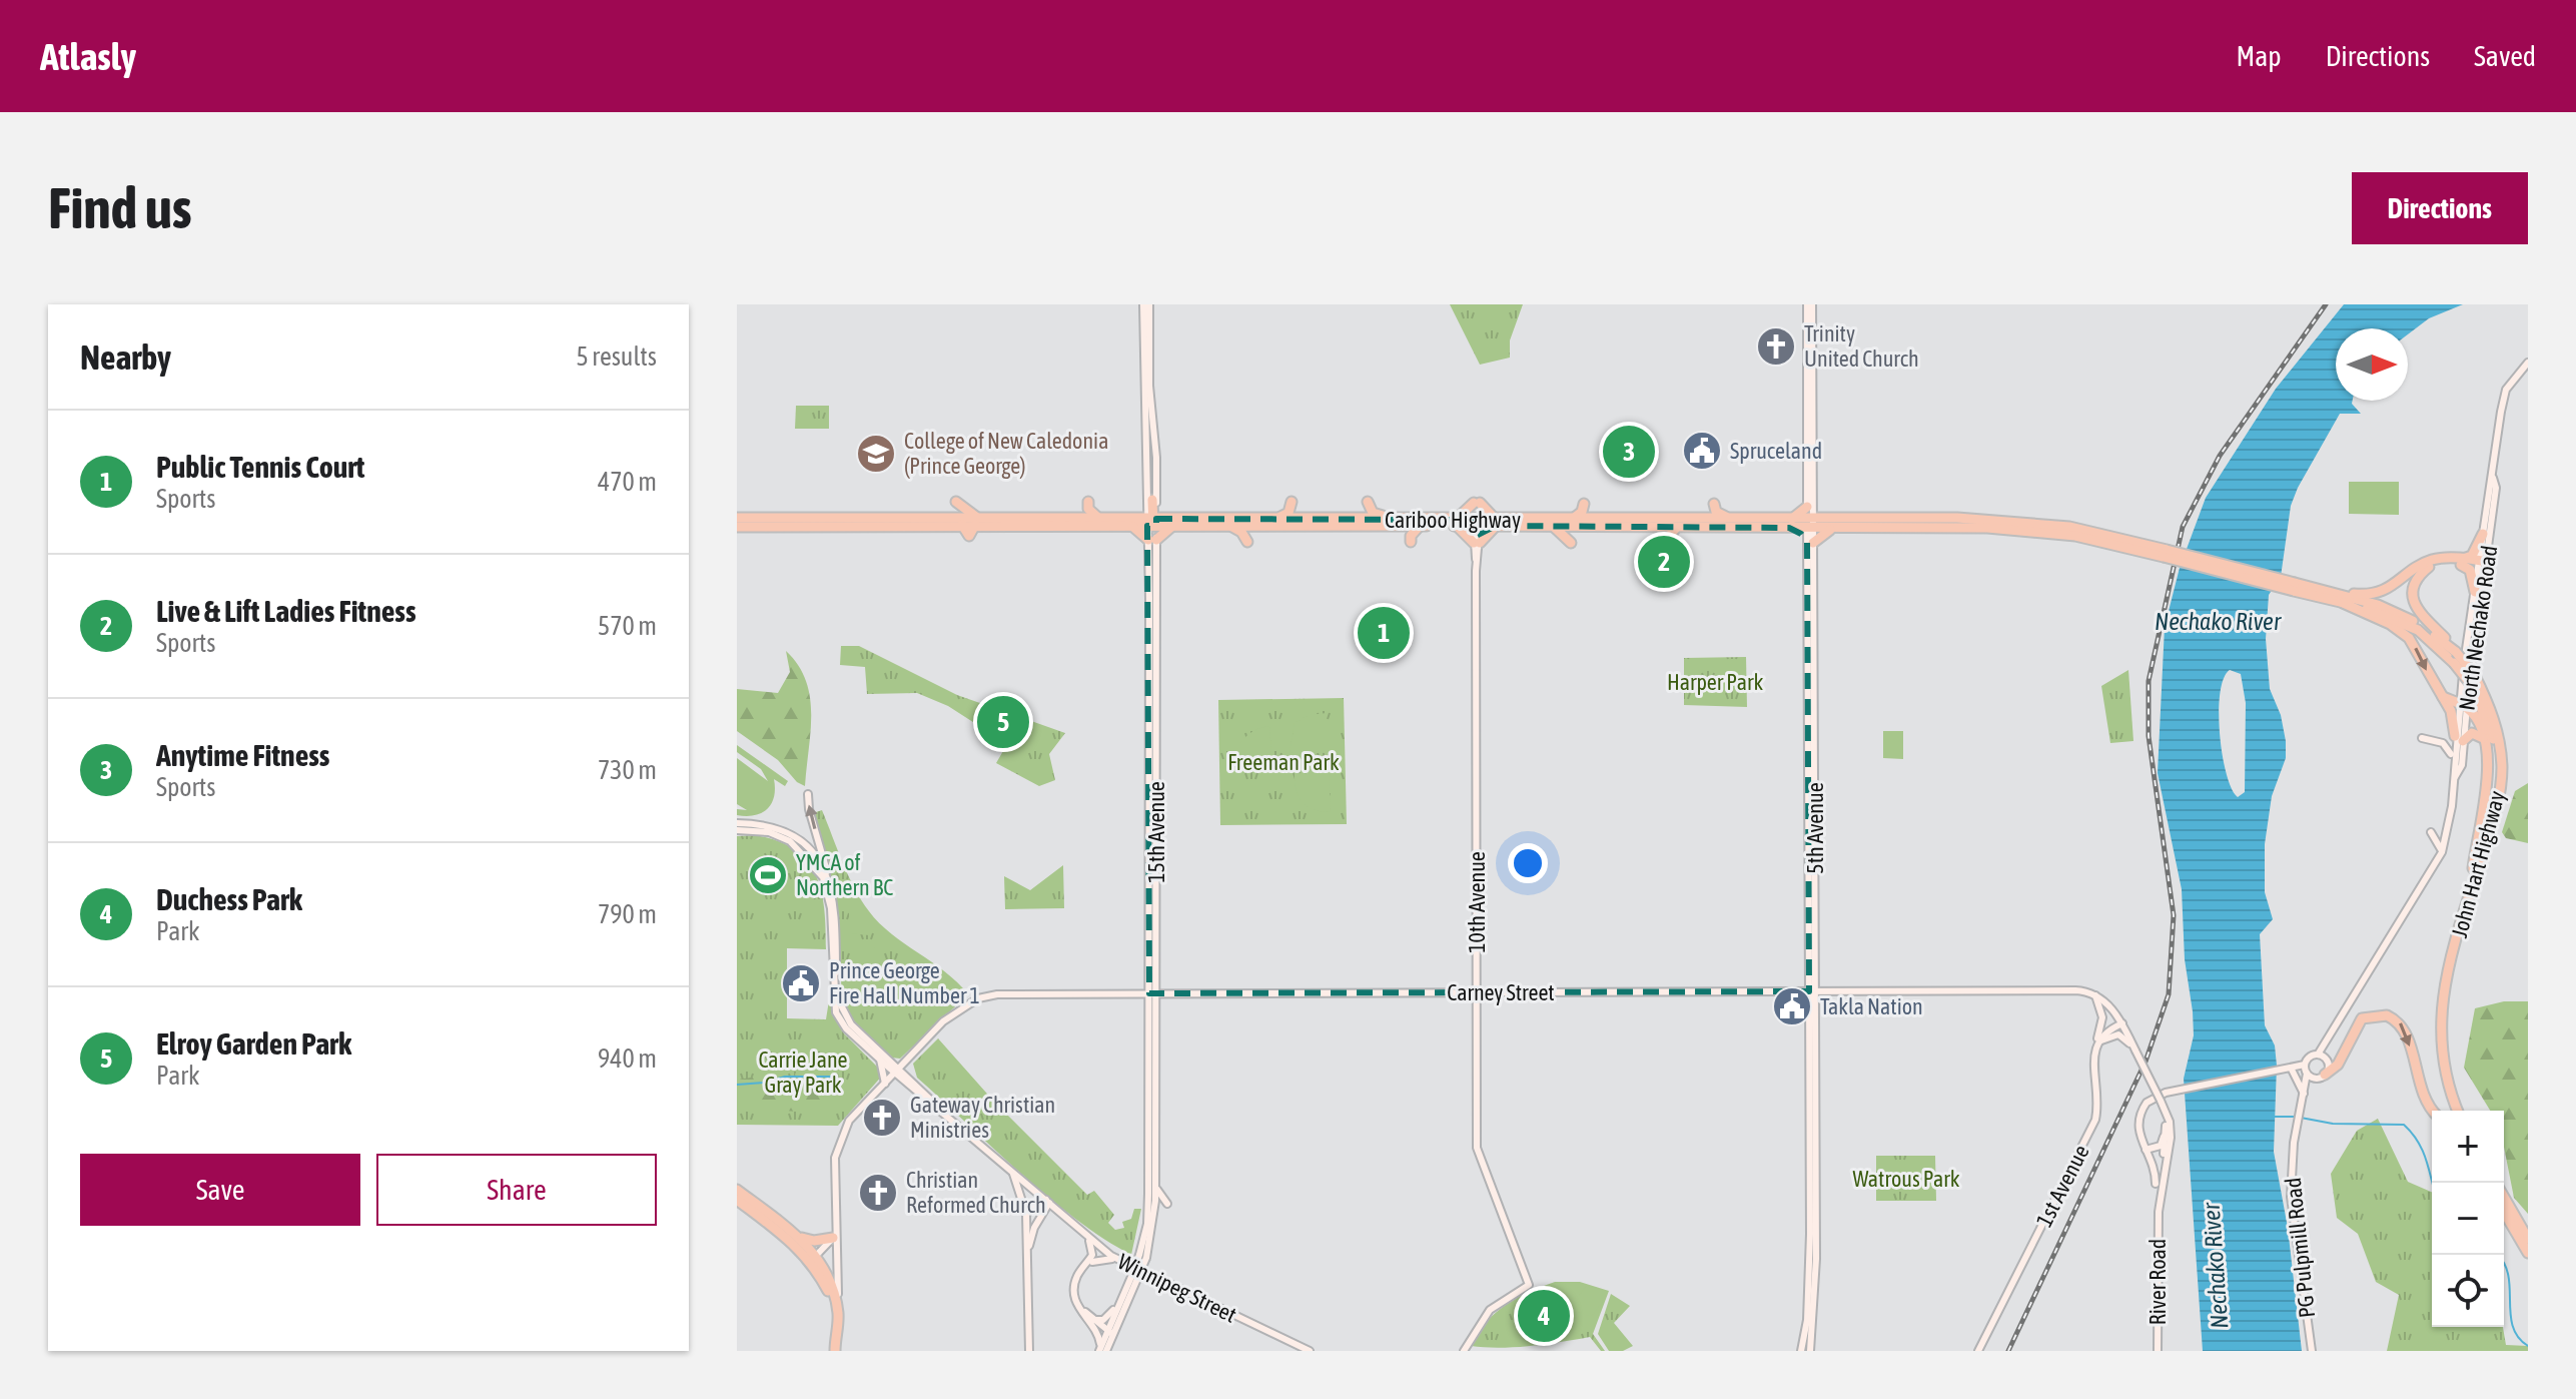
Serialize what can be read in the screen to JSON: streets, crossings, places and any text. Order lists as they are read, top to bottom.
{
  "streets": {
    "highway": ["Cariboo Highway", "John Hart Highway"],
    "main road": [
      "North Nechako Road",
      "5th Avenue",
      "15th Avenue",
      "10th Avenue",
      "Carney Street",
      "1st Avenue",
      "PG Pulpmill Road",
      "River Road",
      "Winnipeg Street"
    ]
  },
  "crossings": [
    ["Cariboo Highway", "5th Avenue"],
    ["Cariboo Highway", "15th Avenue"],
    ["Cariboo Highway", "10th Avenue"],
    ["5th Avenue", "Carney Street"],
    ["15th Avenue", "Carney Street"],
    ["10th Avenue", "Carney Street"],
    ["Carney Street", "1st Avenue"],
    ["Carney Street", "Winnipeg Street"]
  ],
  "water": ["Nechako River"],
  "parks": [
    "Harper Park",
    "Freeman Park",
    "Carrie Jane Gray Park",
    "Watrous Park"
  ],
  "places": {
    "church": ["Trinity United Church", "Gateway Christian Ministries", "Christian Reformed Church"],
    "public building": ["Spruceland", "Prince George Fire Hall Number 1", "Takla Nation"],
    "school or university": ["College of New Caledonia (Prince George)"],
    "sports": ["YMCA of Northern BC"]
  },
  "north": "right",
  "page": {
    "header": "Atlasly",
    "nav": ["Map", "Directions", "Saved"],
    "buttons": [
      "Directions",
      ["Save", "Share"]
    ],
    "title": "Find us",
    "heading": ["Nearby", "5 results"],
    "list": [
      {
        "mark": "1",
        "name": "Public Tennis Court",
        "note": "Sports",
        "value": "470 m"
      },
      {
        "mark": "2",
        "name": "Live & Lift Ladies Fitness",
        "note": "Sports",
        "value": "570 m"
      },
      {
        "mark": "3",
        "name": "Anytime Fitness",
        "note": "Sports",
        "value": "730 m"
      },
      {
        "mark": "4",
        "name": "Duchess Park",
        "note": "Park",
        "value": "790 m"
      },
      {
        "mark": "5",
        "name": "Elroy Garden Park",
        "note": "Park",
        "value": "940 m"
      }
    ],
    "pins": [
      "3",
      "2",
      "1",
      "5",
      "4"
    ],
    "map_buttons": ["+", "−"]
  }
}
